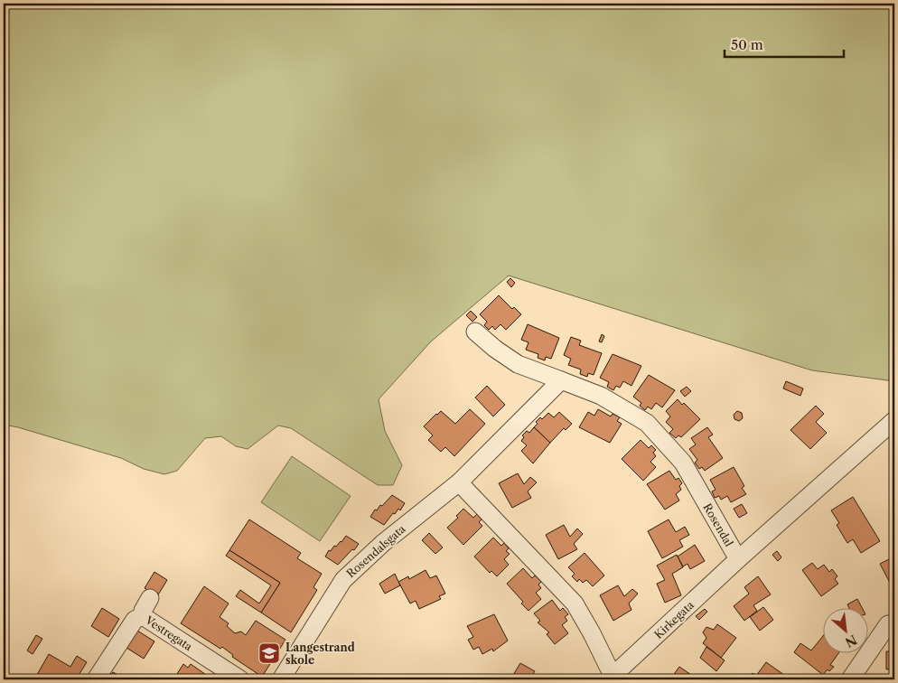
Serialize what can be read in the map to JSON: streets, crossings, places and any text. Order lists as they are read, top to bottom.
{
  "streets": {
    "street": [
      "Rosendal",
      "Rosendalsgata",
      "Kirkegata",
      "Vestregata"
    ]
  },
  "crossings": [
    ["Rosendal", "Kirkegata"]
  ],
  "places": {
    "school or university": ["Langestrand skole"]
  },
  "scale_bar": "50 m",
  "north": "bottom right"
}
